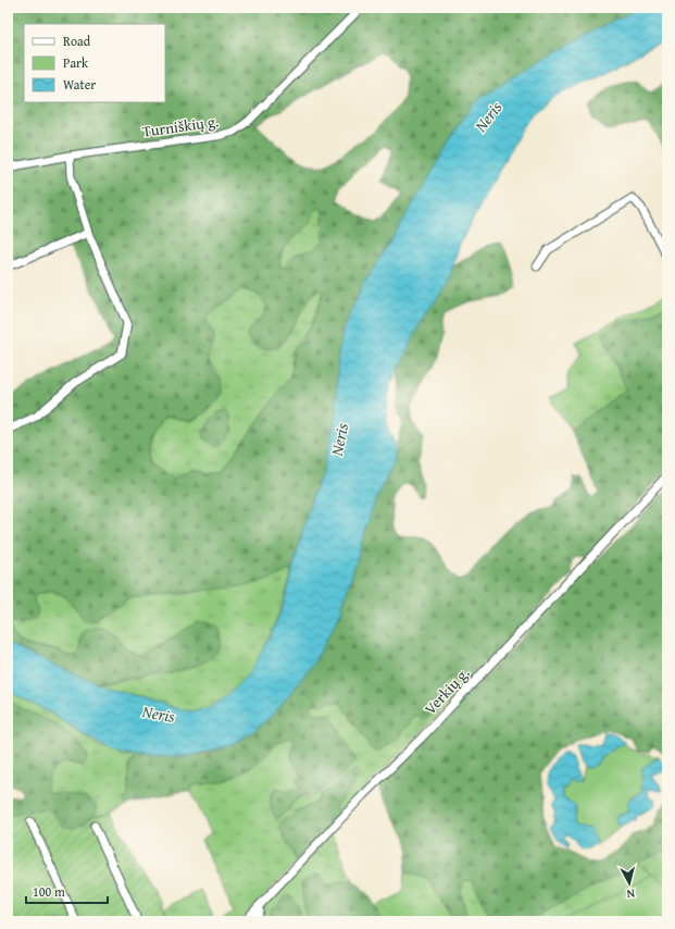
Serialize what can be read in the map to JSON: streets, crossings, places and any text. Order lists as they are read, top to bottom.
{
  "streets": {
    "street": ["Turniškių g.", "Verkių g."]
  },
  "water": ["Neris"],
  "legend": ["Road", "Park", "Water"],
  "scale_bar": "100 m",
  "north": "bottom"
}
